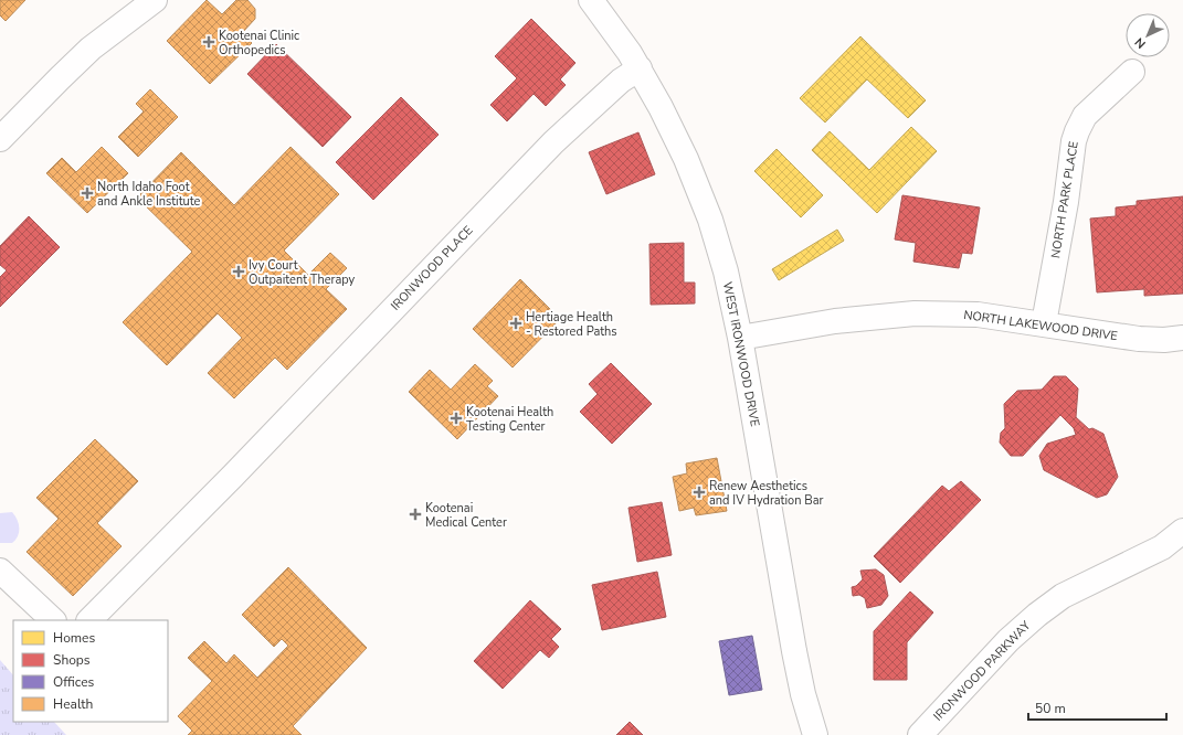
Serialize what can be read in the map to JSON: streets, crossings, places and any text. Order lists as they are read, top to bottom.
{
  "streets": {
    "street": [
      "NORTH PARK PLACE",
      "IRONWOOD PLACE",
      "NORTH LAKEWOOD DRIVE",
      "WEST IRONWOOD DRIVE",
      "IRONWOOD PARKWAY"
    ]
  },
  "crossings": [
    ["NORTH PARK PLACE", "NORTH LAKEWOOD DRIVE"],
    ["IRONWOOD PLACE", "WEST IRONWOOD DRIVE"],
    ["NORTH LAKEWOOD DRIVE", "WEST IRONWOOD DRIVE"]
  ],
  "places": {
    "health": [
      "Kootenai Clinic Orthopedics",
      "North Idaho Foot and Ankle Institute",
      "Ivy Court Outpaitent Therapy",
      "Hertiage Health - Restored Paths",
      "Kootenai Health Testing Center",
      "Renew Aesthetics and IV Hydration Bar",
      "Kootenai Medical Center"
    ]
  },
  "legend": [
    "Homes",
    "Shops",
    "Offices",
    "Health"
  ],
  "scale_bar": "50 m",
  "north": "bottom left"
}
